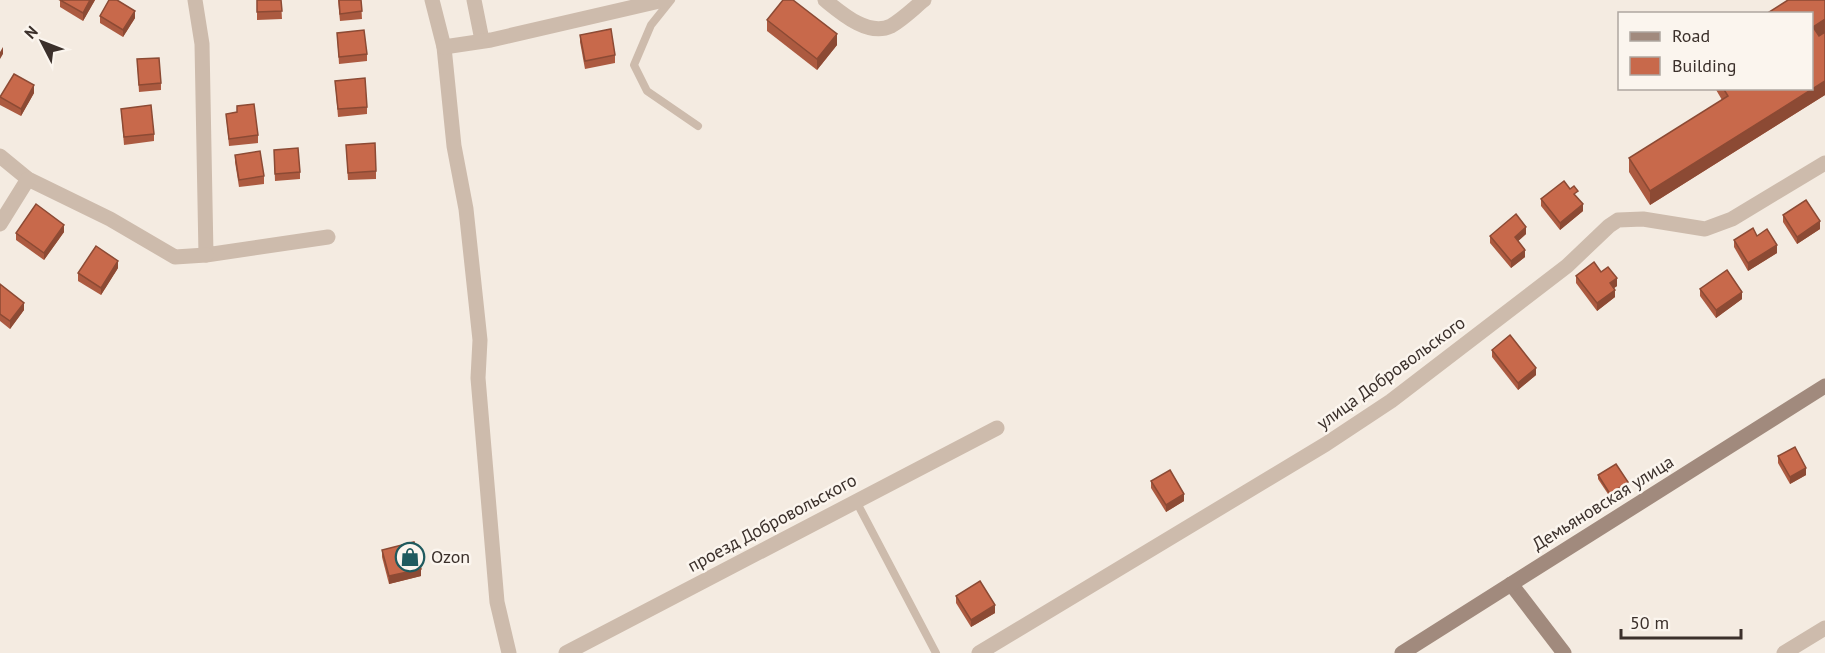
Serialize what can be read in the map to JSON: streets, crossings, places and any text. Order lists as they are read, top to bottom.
{
  "streets": {
    "street": ["улица Добровольского", "Демьяновская улица", "проезд Добровольского"]
  },
  "places": {
    "shop": ["Ozon"]
  },
  "legend": ["Road", "Building"],
  "scale_bar": "50 m",
  "north": "top left"
}
